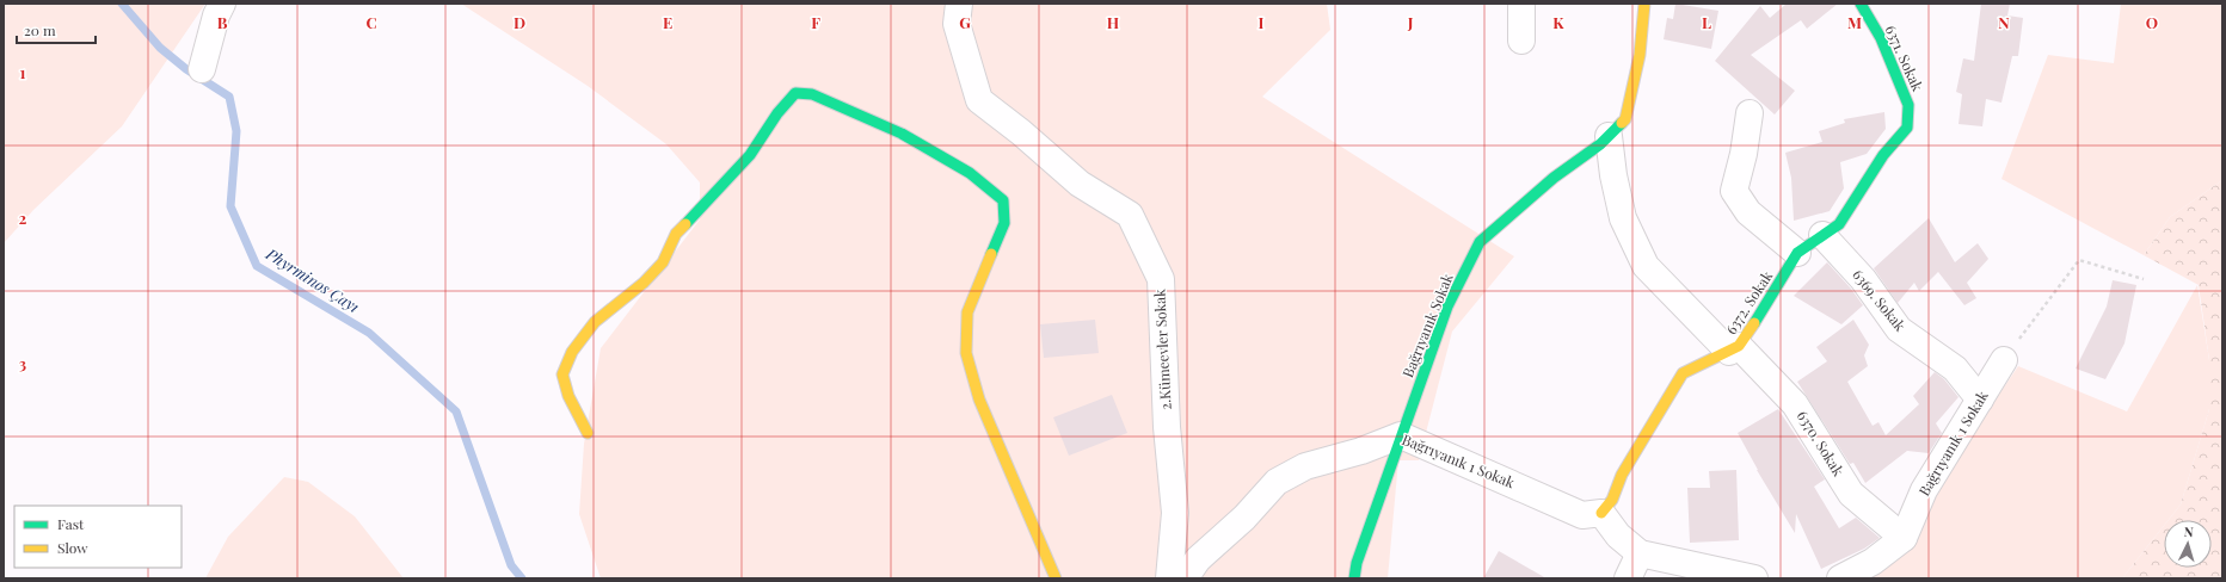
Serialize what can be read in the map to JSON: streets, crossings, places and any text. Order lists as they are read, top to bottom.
{
  "streets": {
    "street": [
      "6371. Sokak",
      "6369. Sokak",
      "6372. Sokak",
      "Bağrıyanık Sokak",
      "2.Kümeevler Sokak",
      "6370. Sokak",
      "Bağrıyanık 1 Sokak"
    ]
  },
  "crossings": [
    ["6371. Sokak", "6372. Sokak"],
    ["6369. Sokak", "6372. Sokak"],
    ["6369. Sokak", "Bağrıyanık 1 Sokak"],
    ["6372. Sokak", "6370. Sokak"],
    ["6372. Sokak", "Bağrıyanık 1 Sokak"],
    ["Bağrıyanık Sokak", "6370. Sokak"],
    ["Bağrıyanık Sokak", "Bağrıyanık 1 Sokak"],
    ["6370. Sokak", "Bağrıyanık 1 Sokak"]
  ],
  "water": ["Phyrminos Çayı"],
  "legend": ["Fast", "Slow"],
  "scale_bar": "20 m",
  "north": "top",
  "grid": {
    "columns": [
      "B",
      "C",
      "D",
      "E",
      "F",
      "G",
      "H",
      "I",
      "J",
      "K",
      "L",
      "M",
      "N",
      "O"
    ],
    "rows": ["1", "2", "3"]
  }
}
